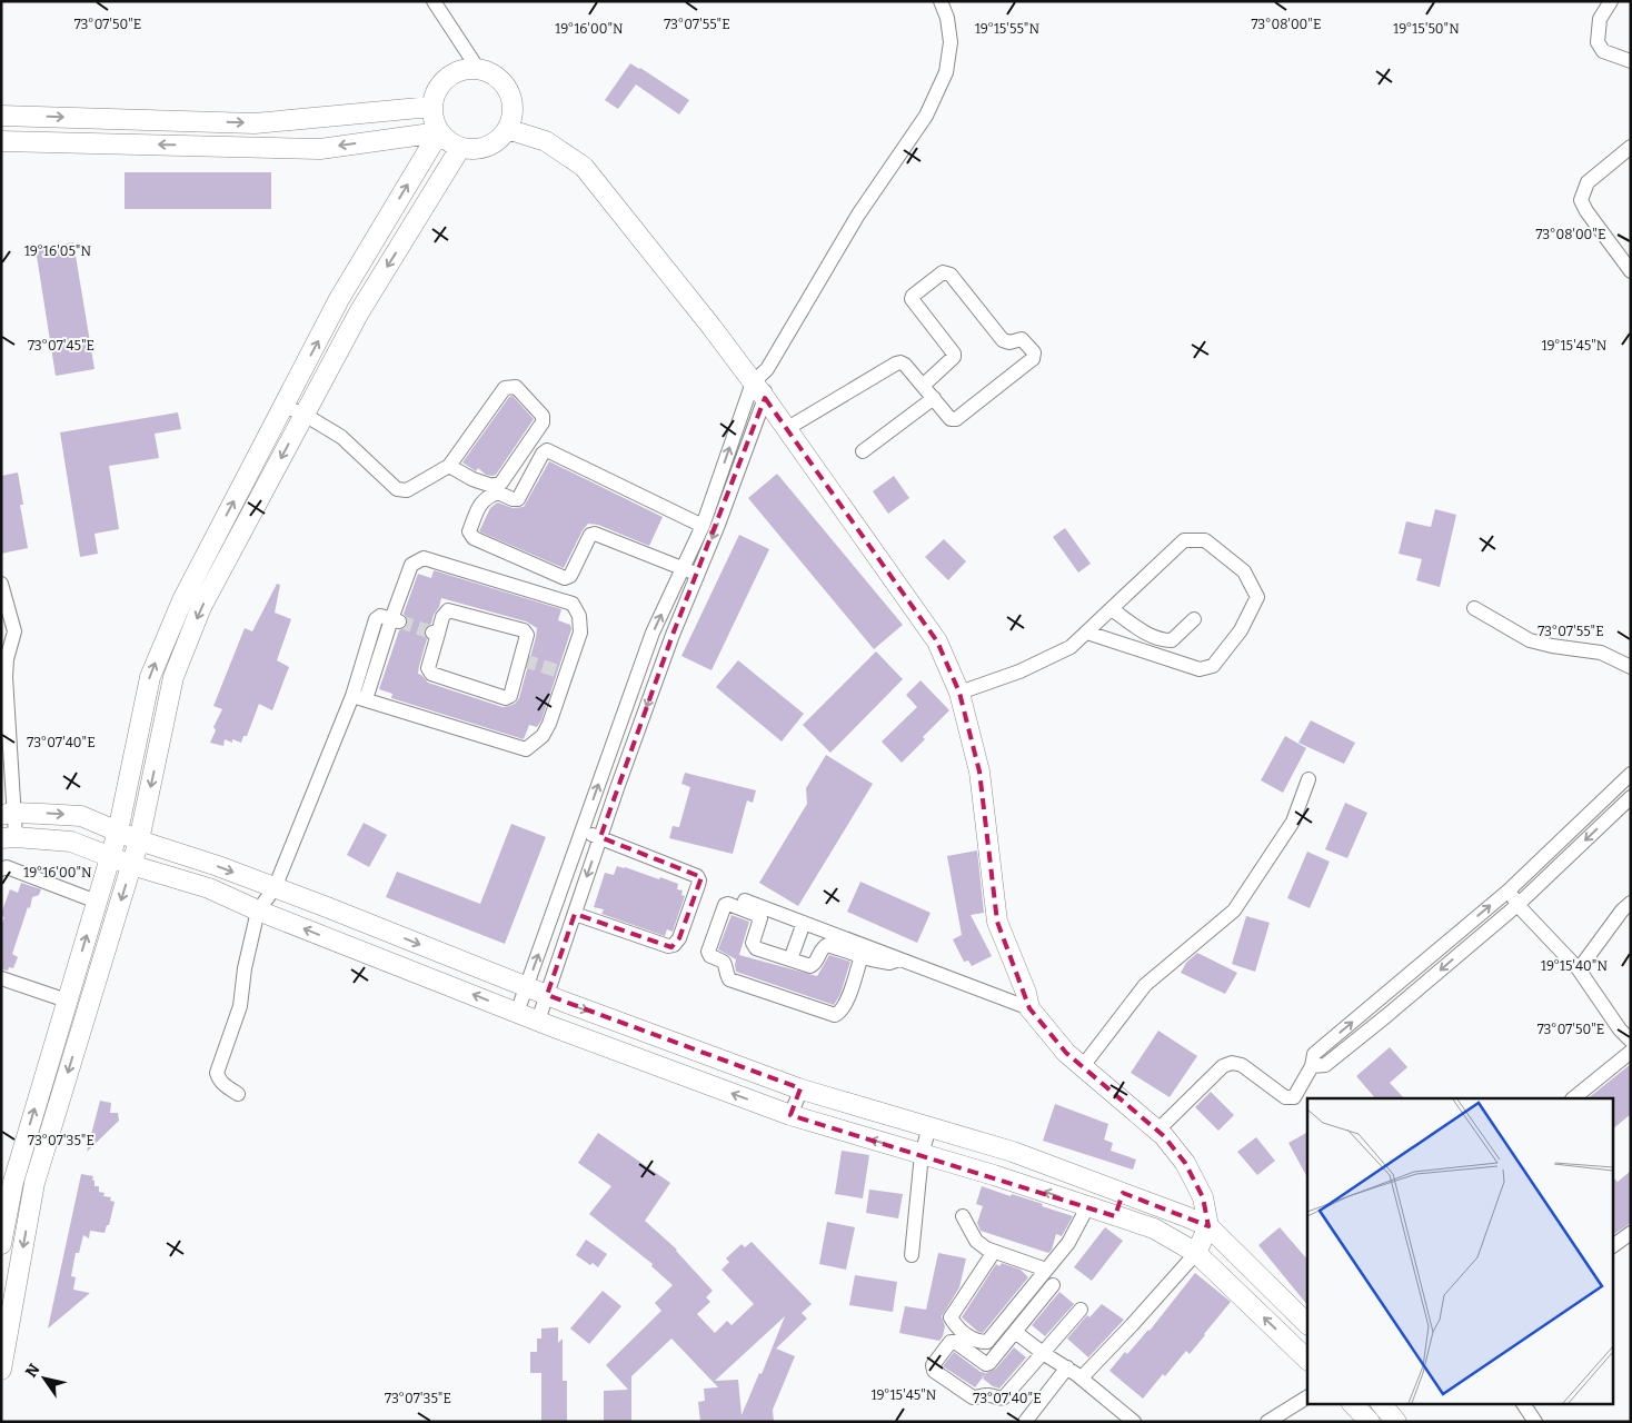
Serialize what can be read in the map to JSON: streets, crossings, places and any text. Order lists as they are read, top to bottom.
{
  "north": "top left",
  "coordinates": [
    "73°07'50\"E",
    "73°07'55\"E",
    "73°08'00\"E",
    "19°16'00\"N",
    "19°15'55\"N",
    "19°15'50\"N",
    "19°16'05\"N",
    "73°07'45\"E",
    "19°15'45\"N",
    "73°07'40\"E",
    "19°15'40\"N",
    "73°07'35\"E"
  ]
}
